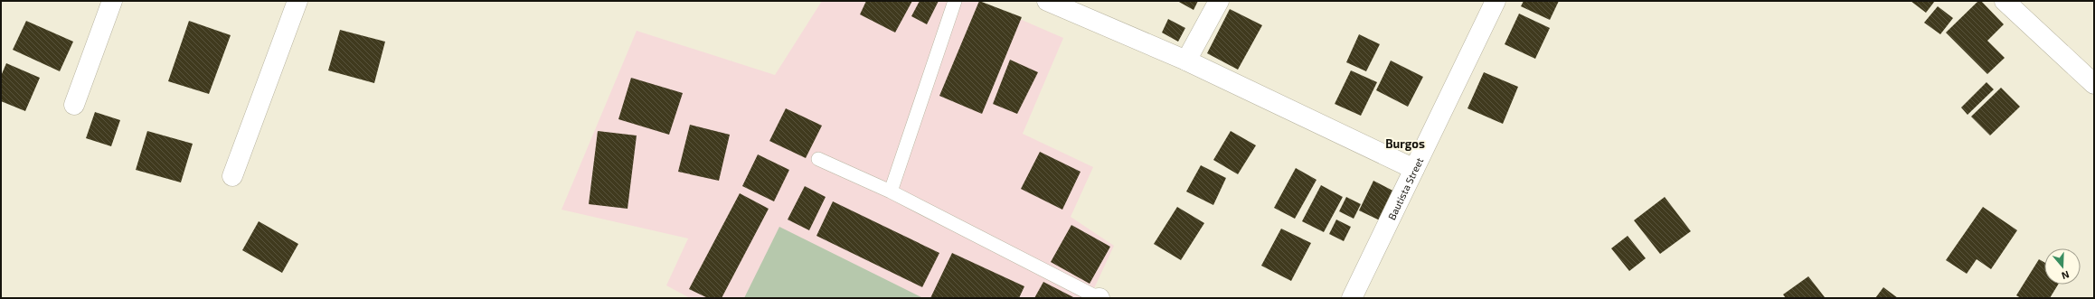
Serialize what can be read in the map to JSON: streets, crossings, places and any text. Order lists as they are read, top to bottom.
{
  "streets": {
    "street": ["Bautista Street"]
  },
  "districts": ["Burgos"],
  "north": "bottom"
}
